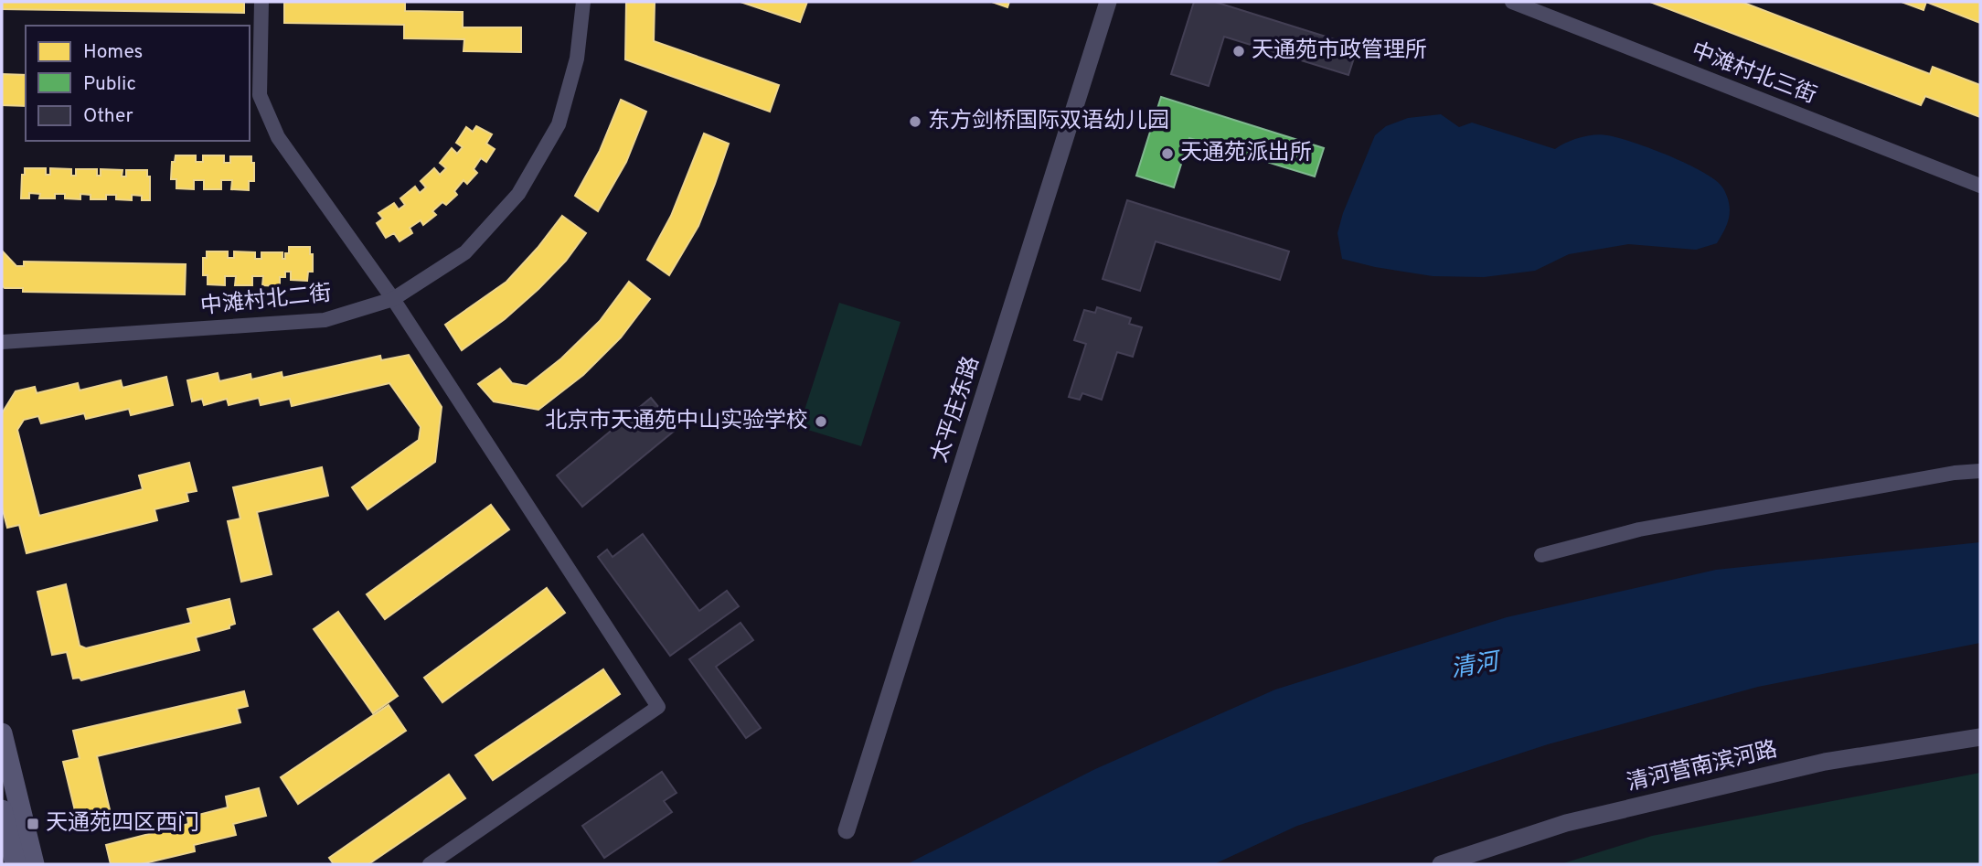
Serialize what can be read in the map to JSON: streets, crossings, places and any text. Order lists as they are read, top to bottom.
{
  "streets": {
    "street": [
      "中滩村北三街",
      "中滩村北二街",
      "太平庄东路",
      "清河营南滨河路"
    ]
  },
  "water": ["清河"],
  "places": {
    "other": [
      "天通苑市政管理所",
      "东方剑桥国际双语幼儿园",
      "天通苑派出所",
      "北京市天通苑中山实验学校"
    ],
    "transit": ["天通苑四区西门"]
  },
  "legend": ["Homes", "Public", "Other"]
}
